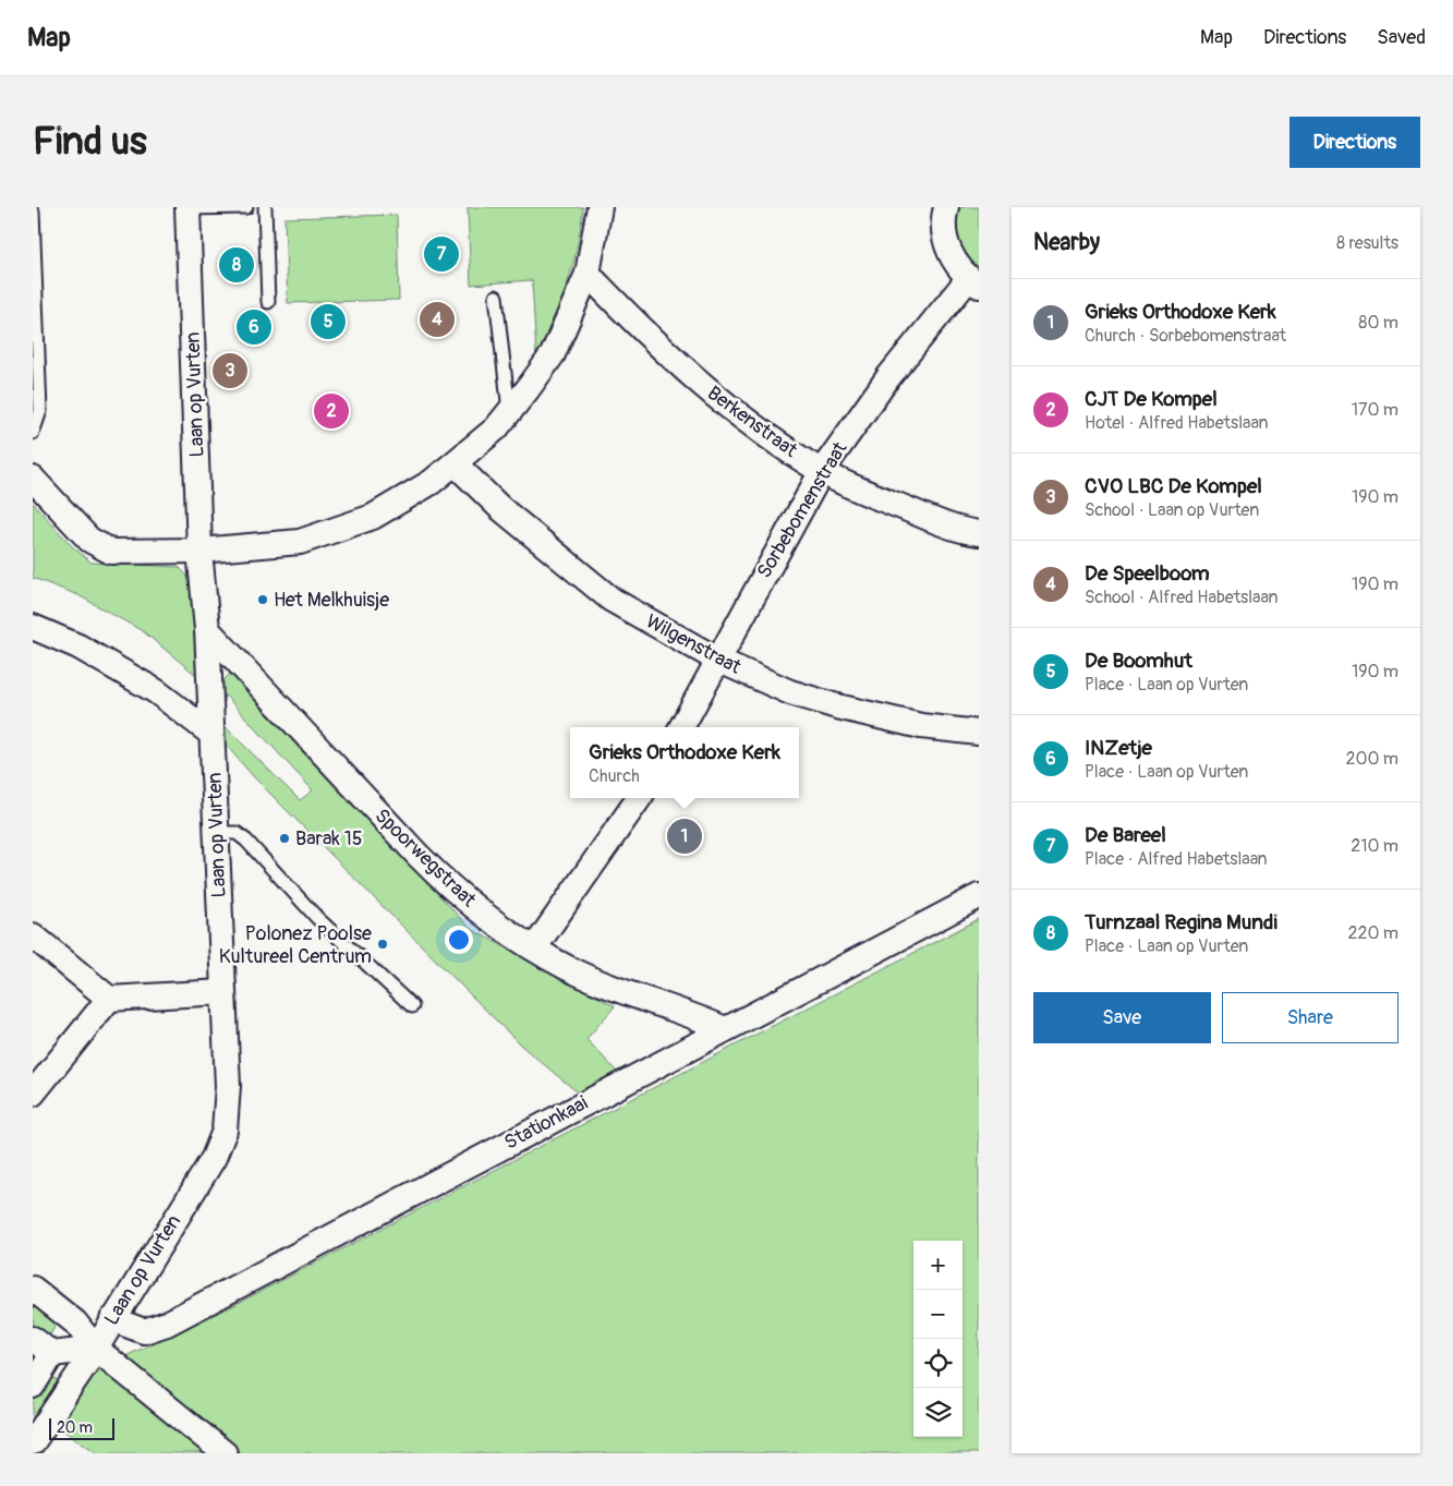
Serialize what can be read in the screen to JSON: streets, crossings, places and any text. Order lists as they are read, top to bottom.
{
  "streets": {
    "street": [
      "Laan op Vurten",
      "Berkenstraat",
      "Sorbebomenstraat",
      "Wilgenstraat",
      "Spoorwegstraat",
      "Stationkaai"
    ]
  },
  "crossings": [
    ["Laan op Vurten", "Spoorwegstraat"],
    ["Laan op Vurten", "Stationkaai"],
    ["Berkenstraat", "Sorbebomenstraat"],
    ["Sorbebomenstraat", "Wilgenstraat"],
    ["Spoorwegstraat", "Stationkaai"]
  ],
  "places": ["Het Melkhuisje", "Barak 15", "Polonez Poolse Kultureel Centrum"],
  "scale_bar": "20 m",
  "page": {
    "header": "Map",
    "nav": ["Map", "Directions", "Saved"],
    "buttons": [
      "Directions",
      ["Save", "Share"]
    ],
    "title": "Find us",
    "heading": ["Nearby", "8 results"],
    "pins": [
      "7",
      "8",
      "4",
      "5",
      "6",
      "3",
      "2",
      "1"
    ],
    "list": [
      {
        "mark": "1",
        "name": "Grieks Orthodoxe Kerk",
        "note": "Church · Sorbebomenstraat",
        "value": "80 m"
      },
      {
        "mark": "2",
        "name": "CJT De Kompel",
        "note": "Hotel · Alfred Habetslaan",
        "value": "170 m"
      },
      {
        "mark": "3",
        "name": "CVO LBC De Kompel",
        "note": "School · Laan op Vurten",
        "value": "190 m"
      },
      {
        "mark": "4",
        "name": "De Speelboom",
        "note": "School · Alfred Habetslaan",
        "value": "190 m"
      },
      {
        "mark": "5",
        "name": "De Boomhut",
        "note": "Place · Laan op Vurten",
        "value": "190 m"
      },
      {
        "mark": "6",
        "name": "INZetje",
        "note": "Place · Laan op Vurten",
        "value": "200 m"
      },
      {
        "mark": "7",
        "name": "De Bareel",
        "note": "Place · Alfred Habetslaan",
        "value": "210 m"
      },
      {
        "mark": "8",
        "name": "Turnzaal Regina Mundi",
        "note": "Place · Laan op Vurten",
        "value": "220 m"
      }
    ],
    "popup": ["Grieks Orthodoxe Kerk", "Church"],
    "map_buttons": ["+", "−"],
    "scale": "20 m"
  }
}
